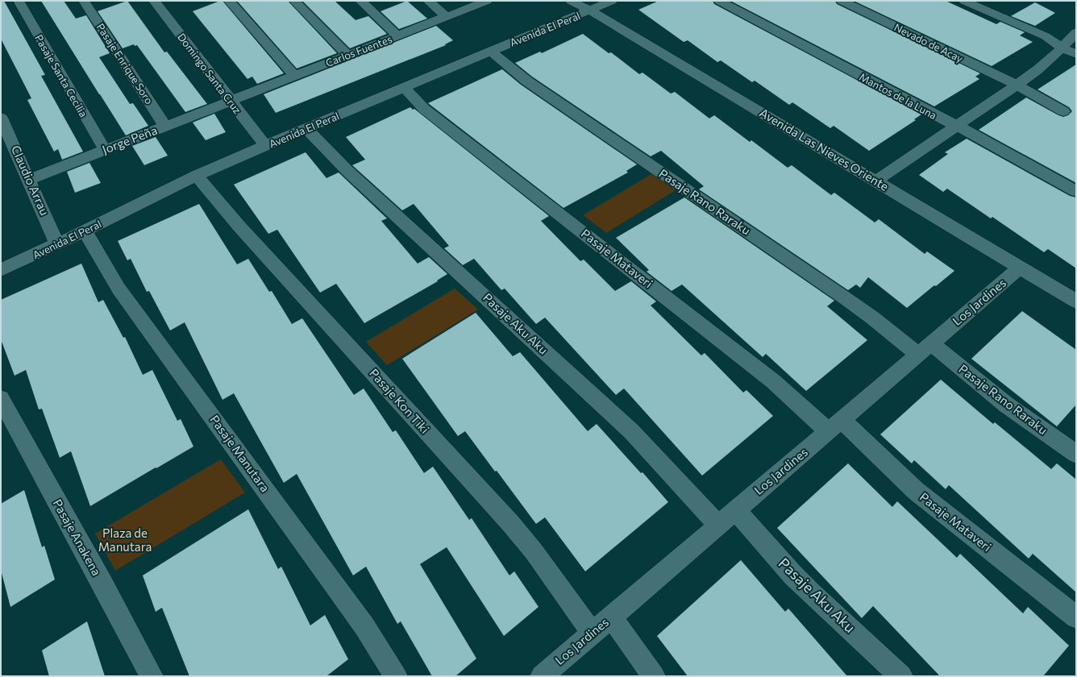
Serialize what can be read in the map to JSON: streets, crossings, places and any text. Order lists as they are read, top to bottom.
{
  "streets": {
    "street": [
      "Avenida El Peral",
      "Nevado de Acay",
      "Carlos Fuentes",
      "Pasaje Enrique Soro",
      "Domingo Santa Cruz",
      "Pasaje Santa Cecilia",
      "Mantos de la Luna",
      "Jorge Peña",
      "Avenida Las Nieves Oriente",
      "Claudio Arrau",
      "Pasaje Rano Raraku",
      "Pasaje Mataveri",
      "Los Jardines",
      "Pasaje Aku Aku",
      "Pasaje Kon Tiki",
      "Pasaje Manutara",
      "Pasaje Anakena"
    ]
  },
  "crossings": [
    ["Avenida El Peral", "Domingo Santa Cruz"],
    ["Avenida El Peral", "Avenida Las Nieves Oriente"],
    ["Avenida El Peral", "Claudio Arrau"],
    ["Avenida El Peral", "Pasaje Rano Raraku"],
    ["Avenida El Peral", "Pasaje Mataveri"],
    ["Avenida El Peral", "Pasaje Aku Aku"],
    ["Avenida El Peral", "Pasaje Kon Tiki"],
    ["Avenida El Peral", "Pasaje Manutara"],
    ["Carlos Fuentes", "Domingo Santa Cruz"],
    ["Carlos Fuentes", "Jorge Peña"],
    ["Pasaje Enrique Soro", "Jorge Peña"],
    ["Domingo Santa Cruz", "Jorge Peña"],
    ["Pasaje Santa Cecilia", "Jorge Peña"],
    ["Jorge Peña", "Claudio Arrau"],
    ["Avenida Las Nieves Oriente", "Los Jardines"],
    ["Pasaje Rano Raraku", "Los Jardines"],
    ["Pasaje Mataveri", "Los Jardines"],
    ["Los Jardines", "Pasaje Aku Aku"],
    ["Los Jardines", "Pasaje Kon Tiki"]
  ],
  "parks": ["Plaza de Manutara"]
}
